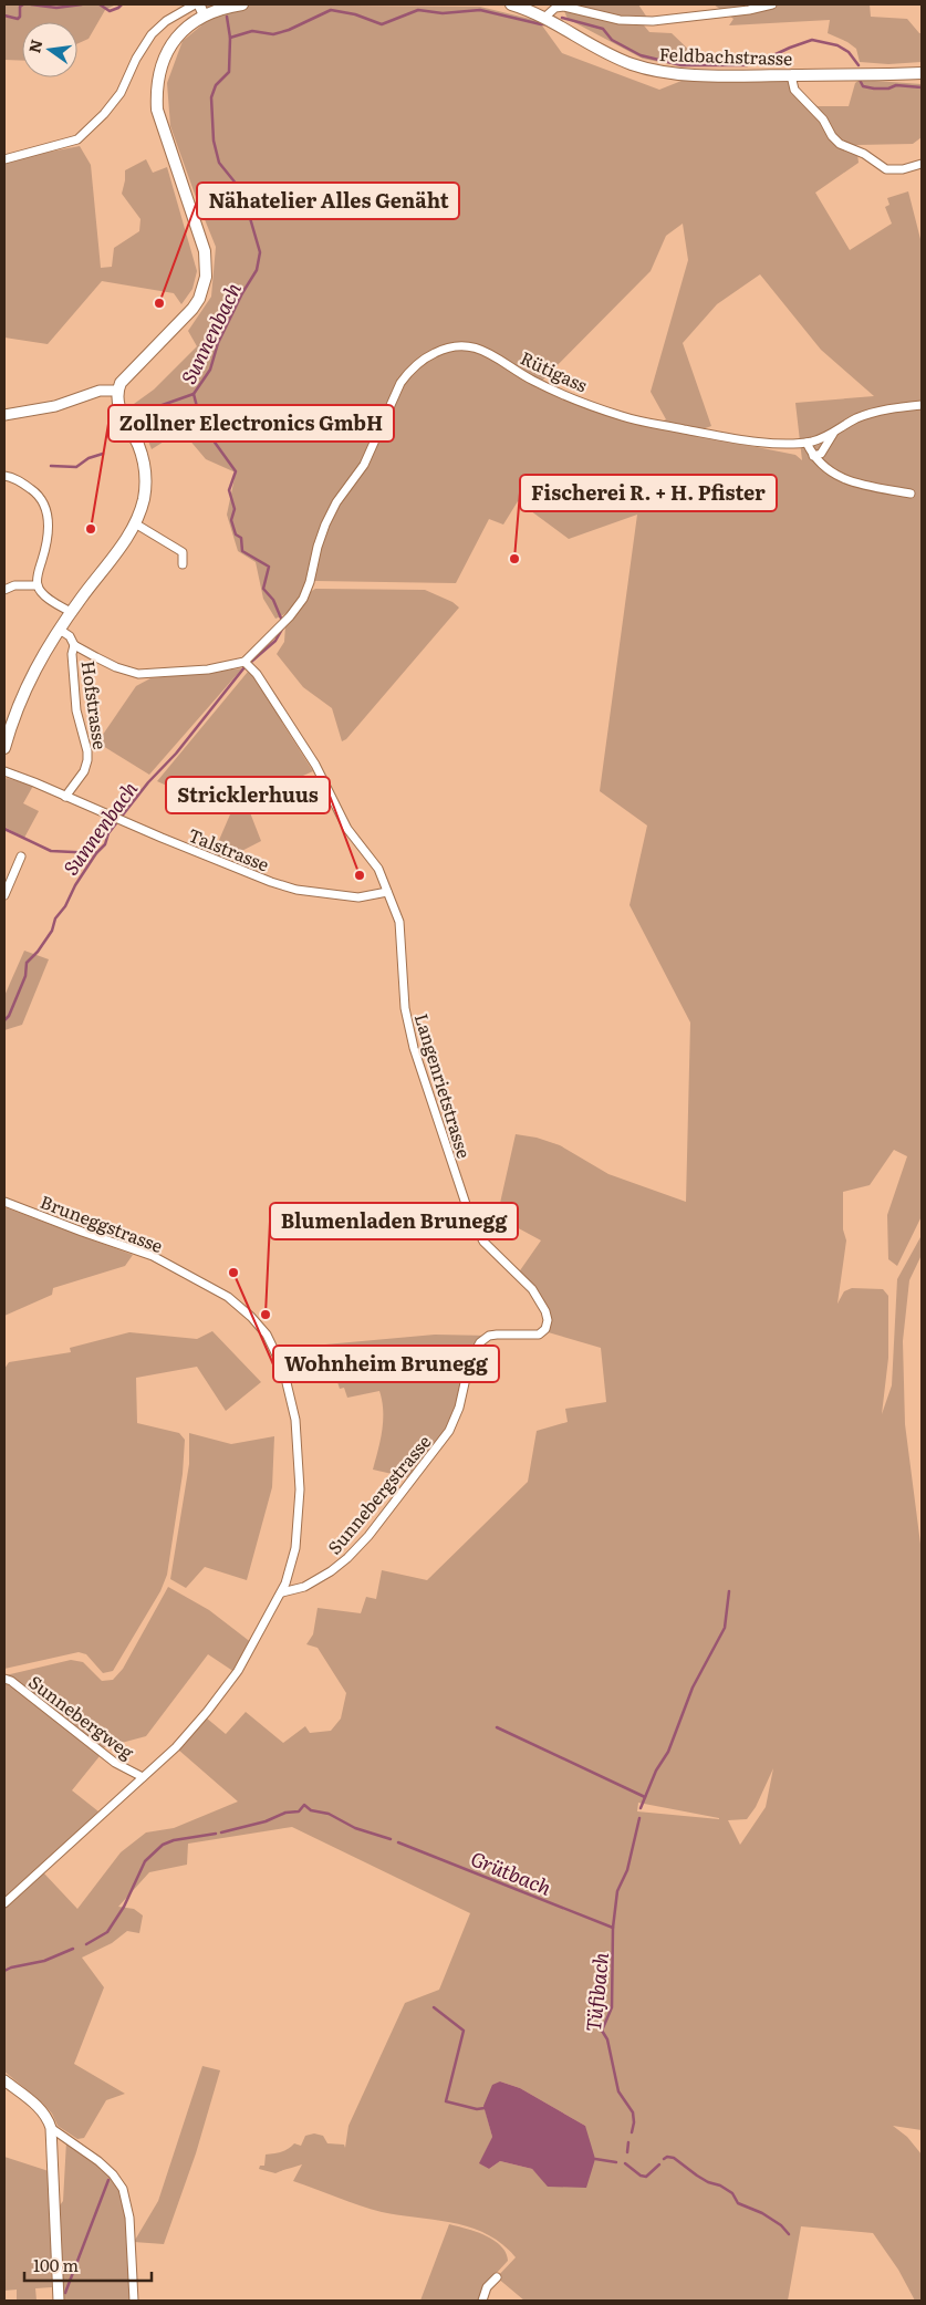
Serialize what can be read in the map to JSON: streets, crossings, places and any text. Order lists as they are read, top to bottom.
{
  "streets": {
    "main road": ["Feldbachstrasse"],
    "street": [
      "Rütigass",
      "Hofstrasse",
      "Talstrasse",
      "Langenrietstrasse",
      "Bruneggstrasse",
      "Sunnebergstrasse",
      "Sunnebergweg"
    ]
  },
  "crossings": [
    ["Rütigass", "Langenrietstrasse"],
    ["Hofstrasse", "Talstrasse"],
    ["Talstrasse", "Langenrietstrasse"],
    ["Langenrietstrasse", "Sunnebergstrasse"],
    ["Bruneggstrasse", "Sunnebergstrasse"]
  ],
  "water": ["Sunnenbach", "Grütbach", "Tüfibach"],
  "places": [
    "Nähatelier Alles Genäht",
    "Zollner Electronics GmbH",
    "Fischerei R. + H. Pfister",
    "Stricklerhuus",
    "Wohnheim Brunegg",
    "Blumenladen Brunegg"
  ],
  "scale_bar": "100 m",
  "north": "left"
}
